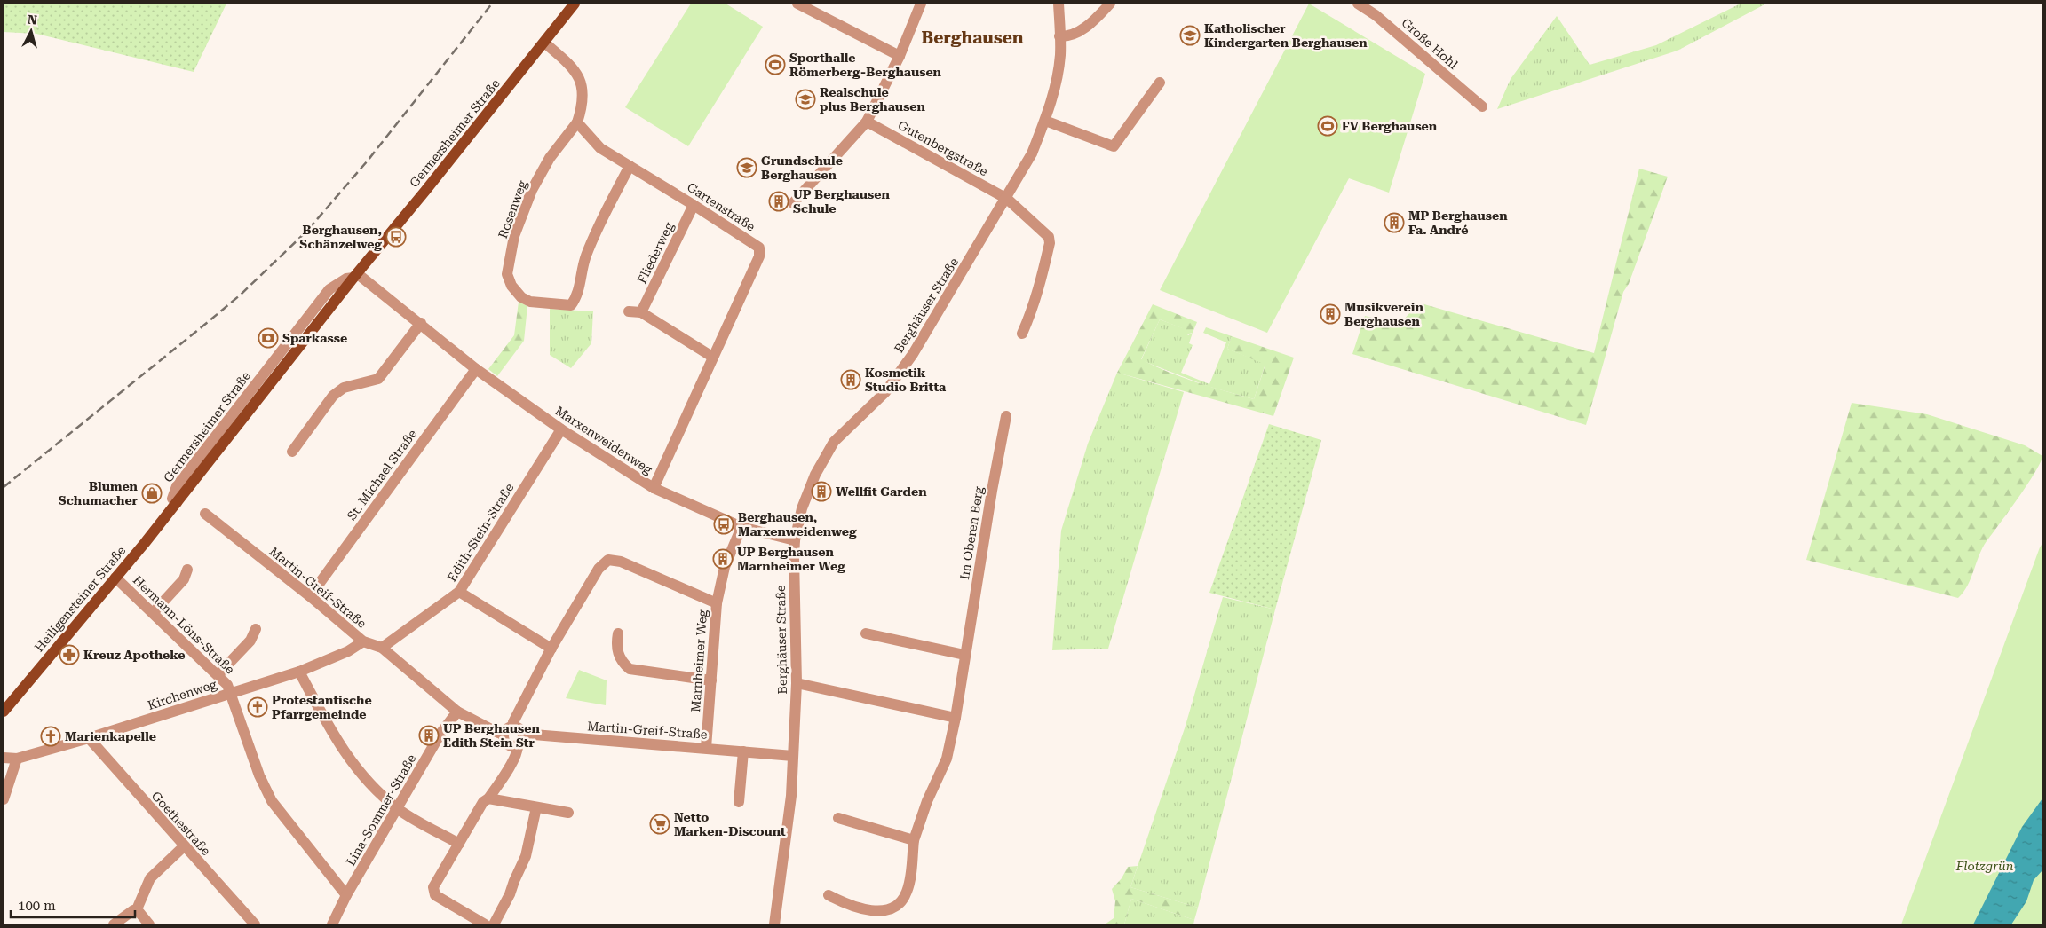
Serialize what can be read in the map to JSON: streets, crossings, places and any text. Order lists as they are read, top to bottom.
{
  "streets": {
    "main road": ["Germersheimer Straße", "Heiligensteiner Straße"],
    "street": [
      "Große Hohl",
      "Gutenbergstraße",
      "Gartenstraße",
      "Rosenweg",
      "Fliederweg",
      "Berghäuser Straße",
      "Marxenweidenweg",
      "St. Michael Straße",
      "Edith-Stein-Straße",
      "Im Oberen Berg",
      "Martin-Greif-Straße",
      "Hermann-Löns-Straße",
      "Marnheimer Weg",
      "Kirchenweg",
      "Lina-Sommer-Straße",
      "Goethestraße"
    ]
  },
  "crossings": [
    ["Germersheimer Straße", "Marxenweidenweg"],
    ["Germersheimer Straße", "Heiligensteiner Straße"],
    ["Gutenbergstraße", "Berghäuser Straße"],
    ["Gartenstraße", "Rosenweg"],
    ["Gartenstraße", "Fliederweg"],
    ["Gartenstraße", "Marxenweidenweg"],
    ["Berghäuser Straße", "Marxenweidenweg"],
    ["Berghäuser Straße", "Martin-Greif-Straße"],
    ["Marxenweidenweg", "St. Michael Straße"],
    ["Marxenweidenweg", "Edith-Stein-Straße"],
    ["Marxenweidenweg", "Marnheimer Weg"],
    ["St. Michael Straße", "Martin-Greif-Straße"],
    ["Edith-Stein-Straße", "Martin-Greif-Straße"],
    ["Martin-Greif-Straße", "Marnheimer Weg"],
    ["Martin-Greif-Straße", "Kirchenweg"],
    ["Martin-Greif-Straße", "Lina-Sommer-Straße"],
    ["Heiligensteiner Straße", "Hermann-Löns-Straße"],
    ["Hermann-Löns-Straße", "Kirchenweg"],
    ["Kirchenweg", "Goethestraße"]
  ],
  "districts": ["Berghausen"],
  "parks": ["Flotzgrün"],
  "places": {
    "school or university": ["Katholischer Kindergarten Berghausen", "Realschule plus Berghausen", "Grundschule Berghausen"],
    "sports": ["Sporthalle Römerberg-Berghausen", "FV Berghausen"],
    "building": [
      "UP Berghausen Schule",
      "MP Berghausen Fa. André",
      "Musikverein Berghausen",
      "Kosmetik Studio Britta",
      "Wellfit Garden",
      "UP Berghausen Marnheimer Weg",
      "UP Berghausen Edith Stein Str"
    ],
    "bus stop": ["Berghausen, Schänzelweg", "Berghausen, Marxenweidenweg"],
    "bank": ["Sparkasse"],
    "shop": ["Blumen Schumacher"],
    "pharmacy": ["Kreuz Apotheke"],
    "church": ["Protestantische Pfarrgemeinde", "Marienkapelle"],
    "supermarket": ["Netto Marken-Discount"]
  },
  "scale_bar": "100 m",
  "north": "top"
}
